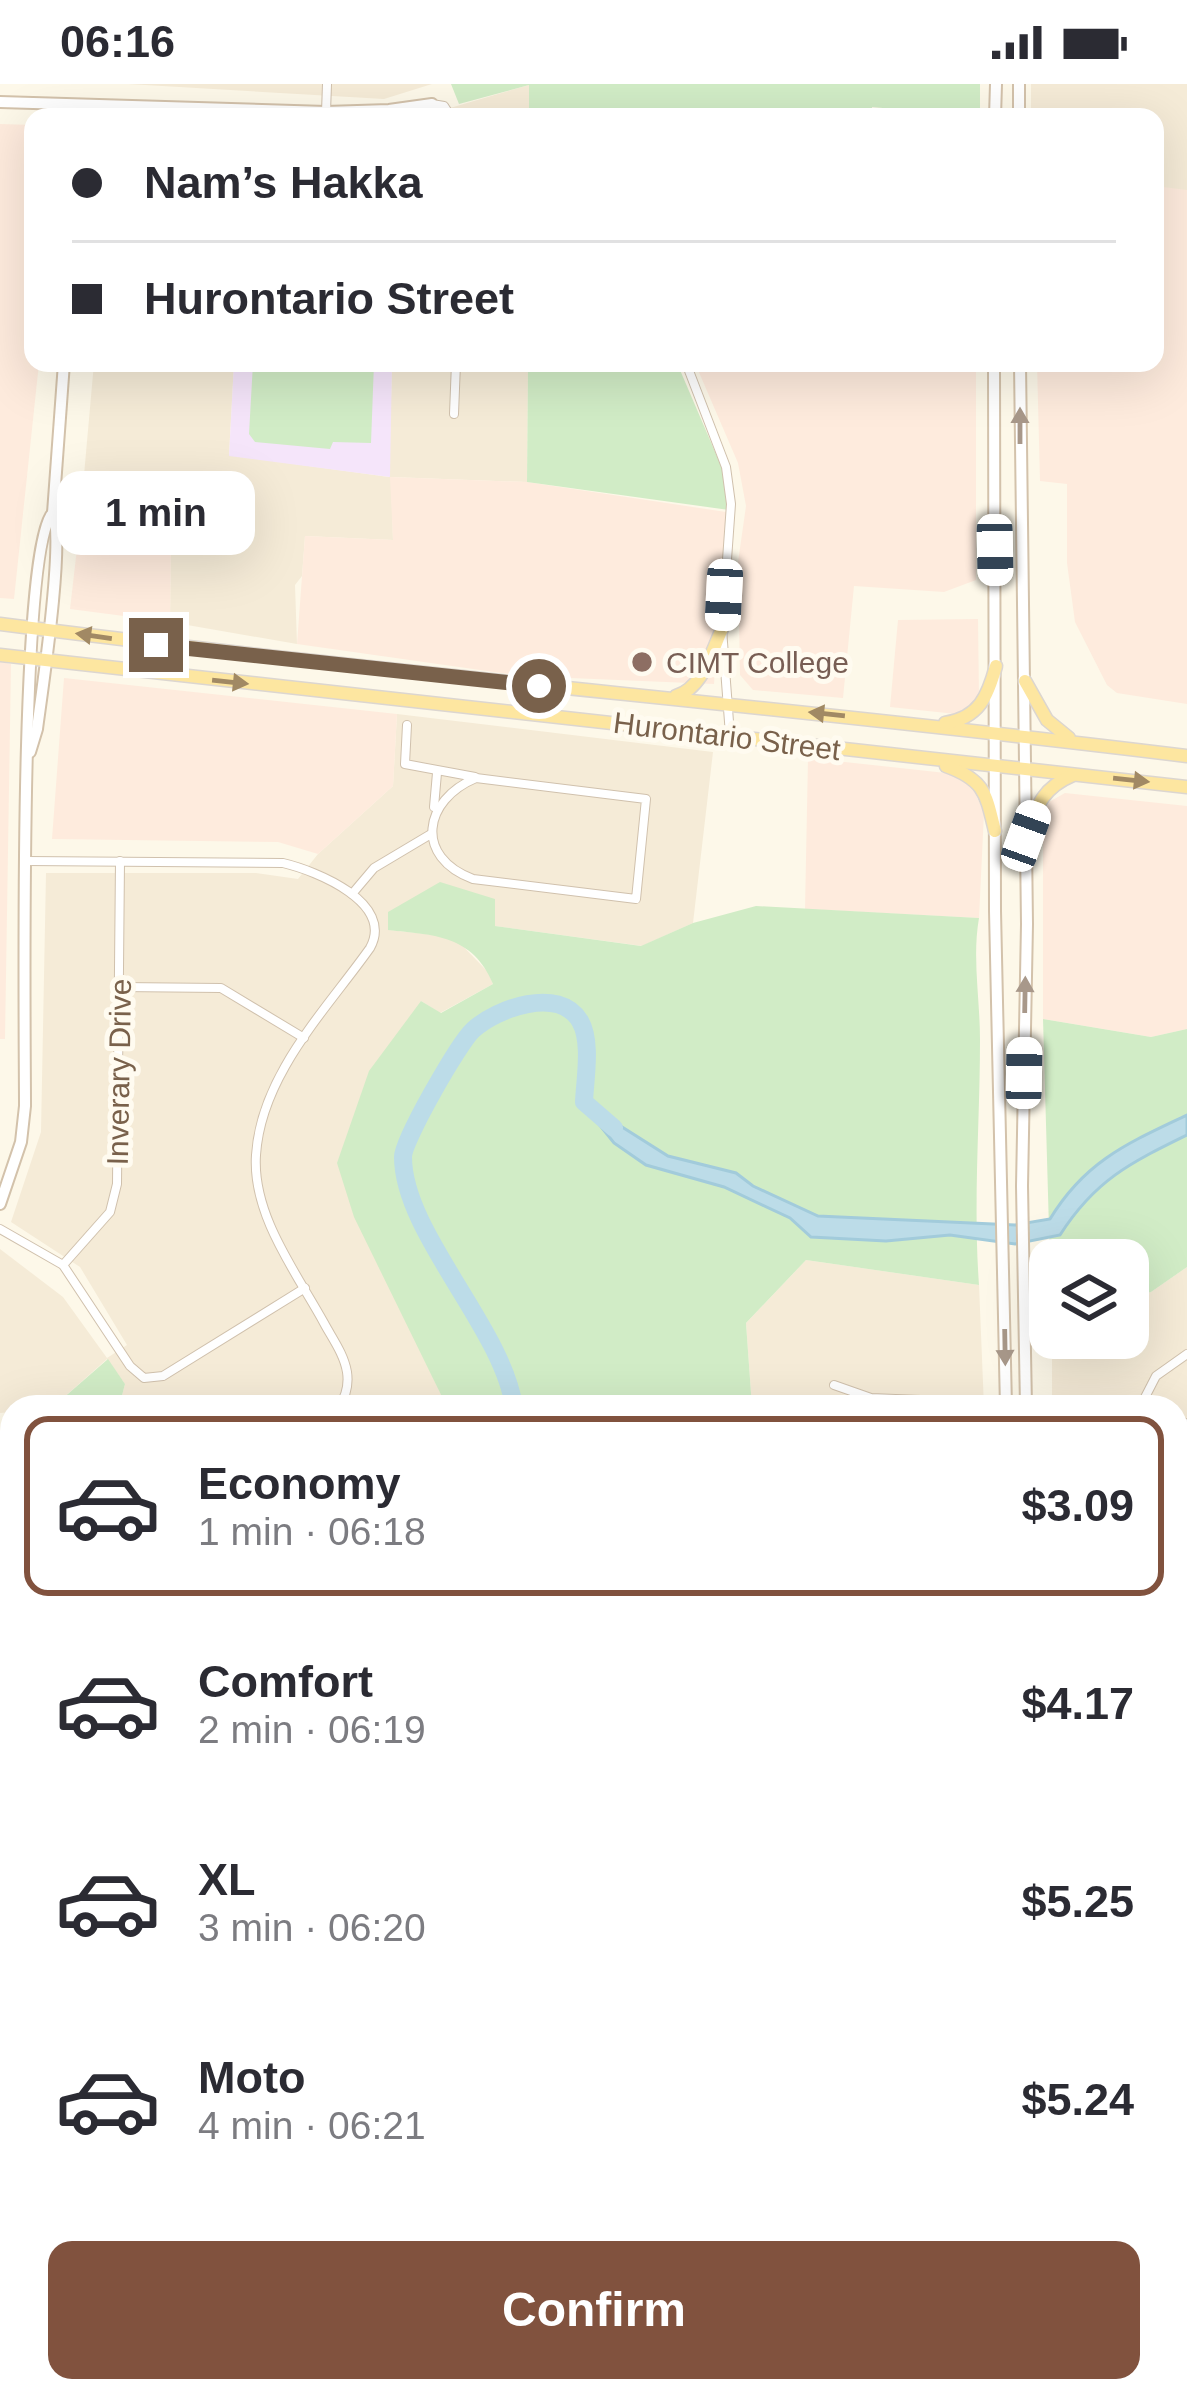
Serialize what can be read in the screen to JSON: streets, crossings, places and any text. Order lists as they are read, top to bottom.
{
  "streets": {
    "main road": ["Hurontario Street"],
    "street": ["Inverary Drive"]
  },
  "places": ["CIMT College"],
  "page": {
    "status": "06:16",
    "banner": ["Nam’s Hakka", "Hurontario Street"],
    "bubble": "1 min",
    "list": [
      {
        "name": "Economy",
        "note": "1 min · 06:18",
        "value": "$3.09"
      },
      {
        "name": "Comfort",
        "note": "2 min · 06:19",
        "value": "$4.17"
      },
      {
        "name": "XL",
        "note": "3 min · 06:20",
        "value": "$5.25"
      },
      {
        "name": "Moto",
        "note": "4 min · 06:21",
        "value": "$5.24"
      }
    ],
    "buttons": "Confirm"
  }
}
